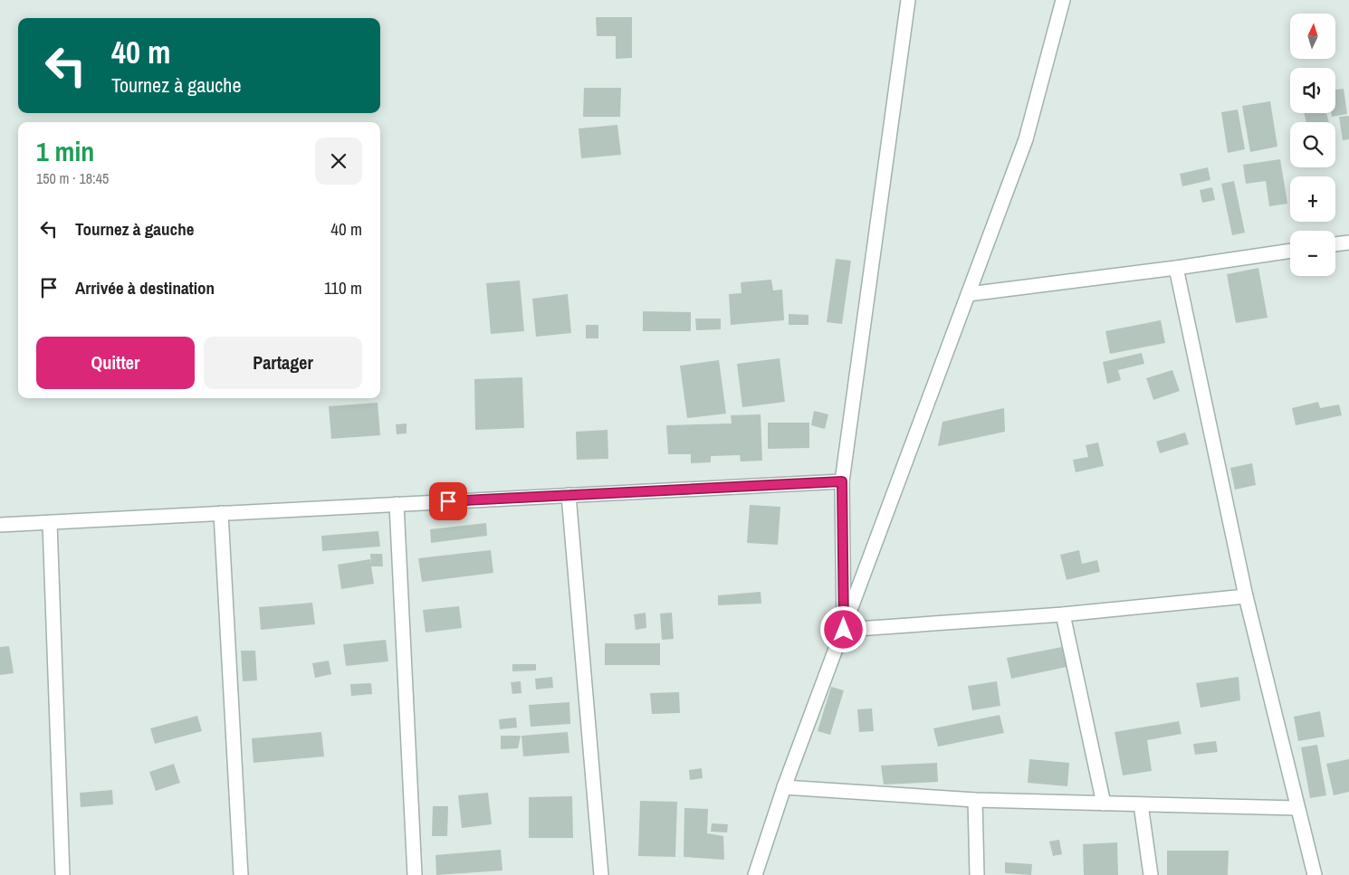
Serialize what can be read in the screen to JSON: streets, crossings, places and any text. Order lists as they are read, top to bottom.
{
  "north": "top",
  "page": {
    "map_buttons": ["+", "−"],
    "turn": ["40 m", "Tournez à gauche"],
    "heading": ["1 min", "150 m · 18:45"],
    "list": [
      {
        "name": "Tournez à gauche",
        "value": "40 m"
      },
      {
        "name": "Arrivée à destination",
        "value": "110 m"
      }
    ],
    "buttons": ["Quitter", "Partager"]
  }
}
